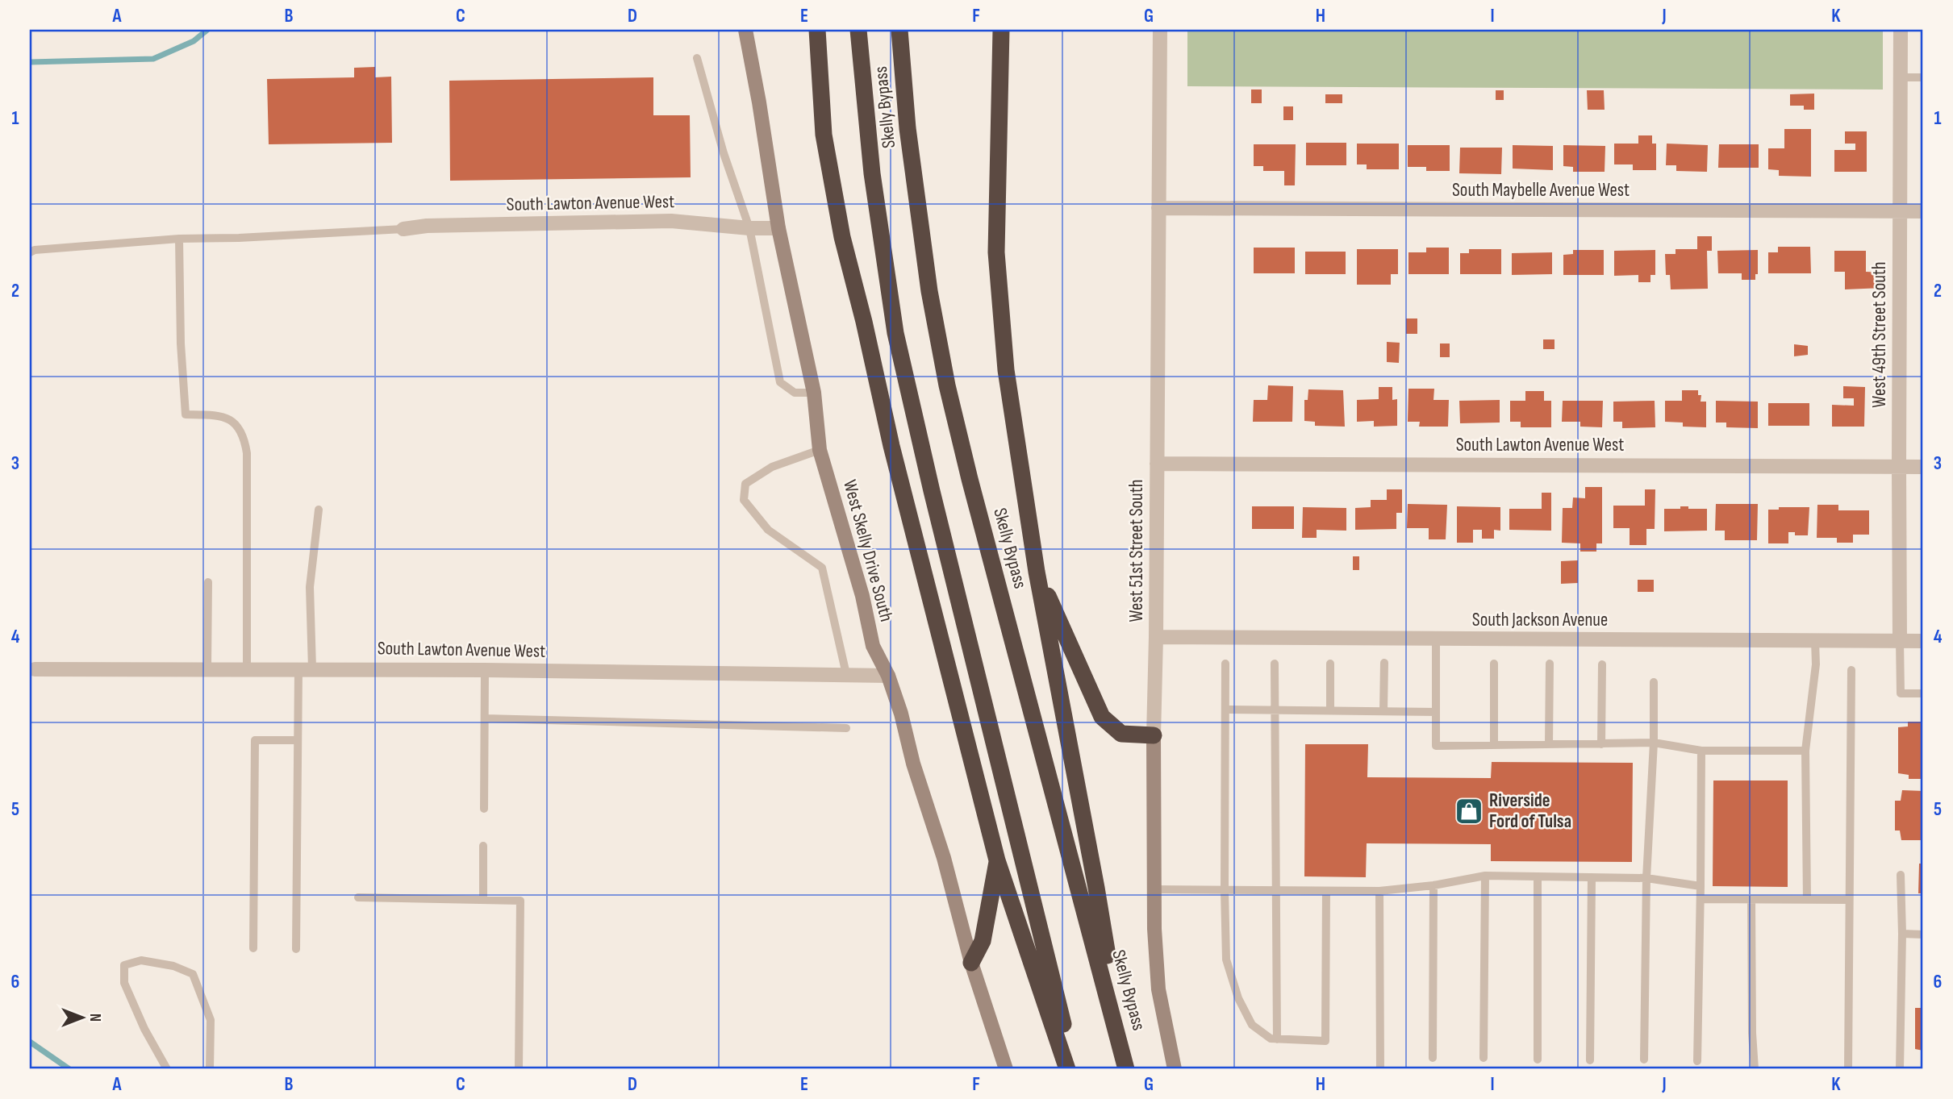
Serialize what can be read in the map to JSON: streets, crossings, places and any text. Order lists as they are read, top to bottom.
{
  "streets": {
    "highway": ["Skelly Bypass"],
    "street": [
      "South Maybelle Avenue West",
      "South Lawton Avenue West",
      "West 49th Street South",
      "West Skelly Drive South",
      "West 51st Street South",
      "South Jackson Avenue"
    ]
  },
  "crossings": [
    ["South Maybelle Avenue West", "West 49th Street South"],
    ["South Maybelle Avenue West", "West 51st Street South"],
    ["South Lawton Avenue West", "West 49th Street South"],
    ["South Lawton Avenue West", "West Skelly Drive South"],
    ["South Lawton Avenue West", "West 51st Street South"],
    ["West 49th Street South", "South Jackson Avenue"],
    ["West 51st Street South", "South Jackson Avenue"]
  ],
  "places": {
    "shop": ["Riverside Ford of Tulsa"]
  },
  "north": "right",
  "grid": {
    "columns": [
      "A",
      "B",
      "C",
      "D",
      "E",
      "F",
      "G",
      "H",
      "I",
      "J",
      "K"
    ],
    "rows": [
      "1",
      "2",
      "3",
      "4",
      "5",
      "6"
    ]
  }
}
